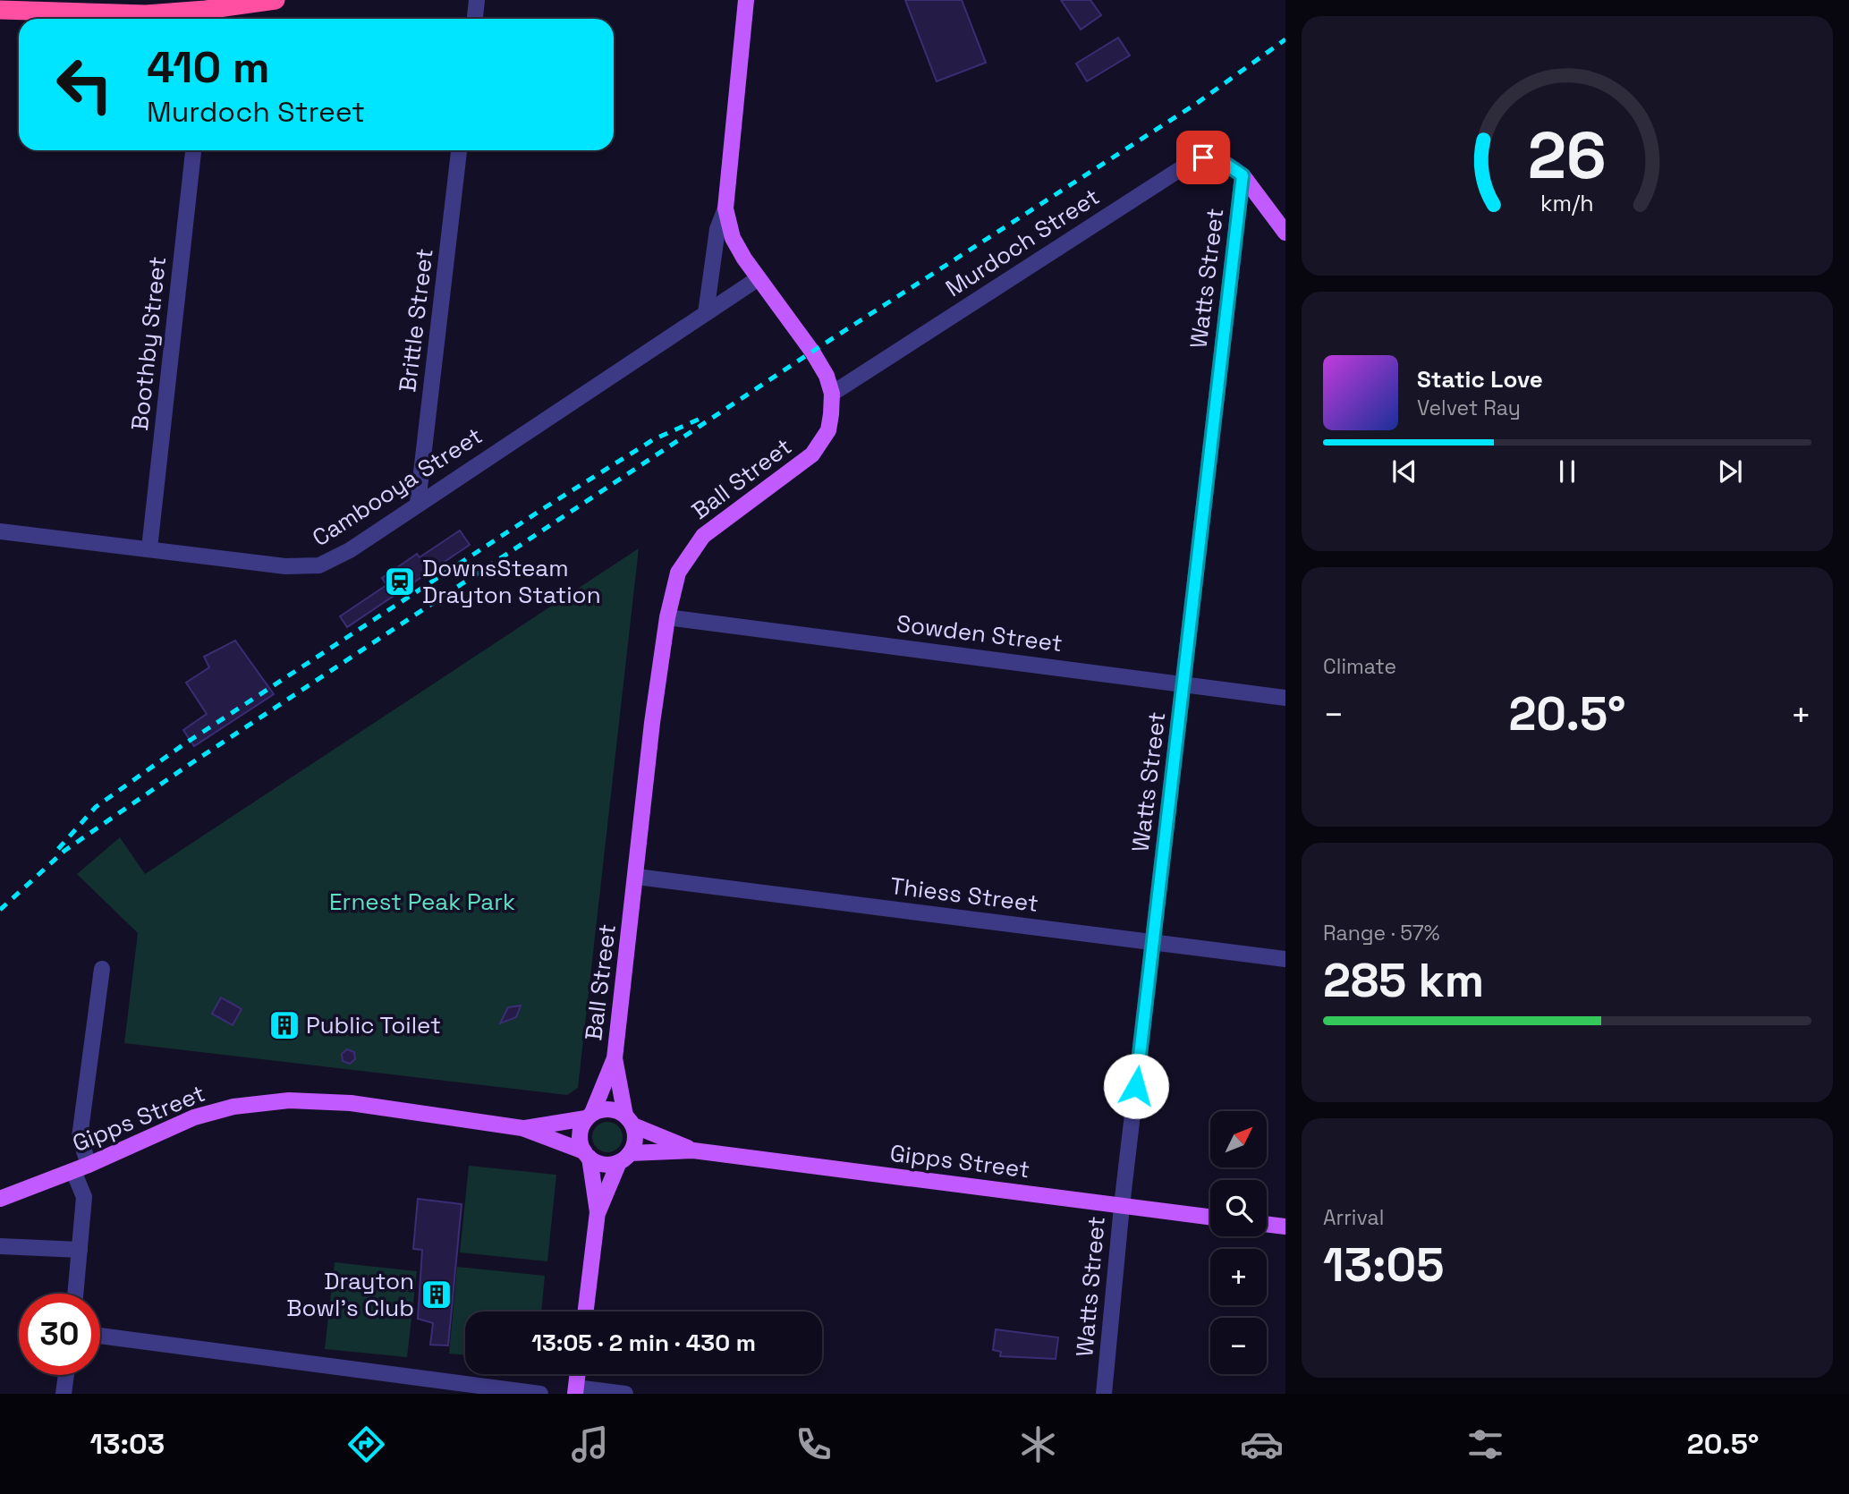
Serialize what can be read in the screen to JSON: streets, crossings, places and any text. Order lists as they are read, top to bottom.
{
  "streets": {
    "main road": ["Ball Street", "Gipps Street"],
    "street": [
      "Murdoch Street",
      "Watts Street",
      "Brittle Street",
      "Boothby Street",
      "Cambooya Street",
      "Sowden Street",
      "Thiess Street"
    ]
  },
  "crossings": [
    ["Murdoch Street", "Watts Street"],
    ["Murdoch Street", "Ball Street"],
    ["Watts Street", "Sowden Street"],
    ["Watts Street", "Thiess Street"],
    ["Watts Street", "Gipps Street"],
    ["Brittle Street", "Cambooya Street"],
    ["Boothby Street", "Cambooya Street"],
    ["Ball Street", "Sowden Street"],
    ["Ball Street", "Thiess Street"],
    ["Ball Street", "Gipps Street"]
  ],
  "parks": ["Ernest Peak Park"],
  "places": {
    "station": ["DownsSteam Drayton Station"],
    "building": ["Public Toilet", "Drayton Bowl's Club"]
  },
  "north": "top right",
  "page": {
    "turn": ["410 m", "Murdoch Street"],
    "song": ["Static Love", "Velvet Ray"],
    "tile": [
      "Climate",
      ["Range · 57%", "285 km"],
      ["Arrival", "13:05"]
    ],
    "heat": ["−", "20.5°", "+"],
    "map_buttons": ["+", "−"],
    "limit": "30",
    "trip": "13:05 · 2 min · 430 m",
    "tabs": ["13:03", "20.5°"],
    "gauge": ["26", "km/h"]
  }
}
